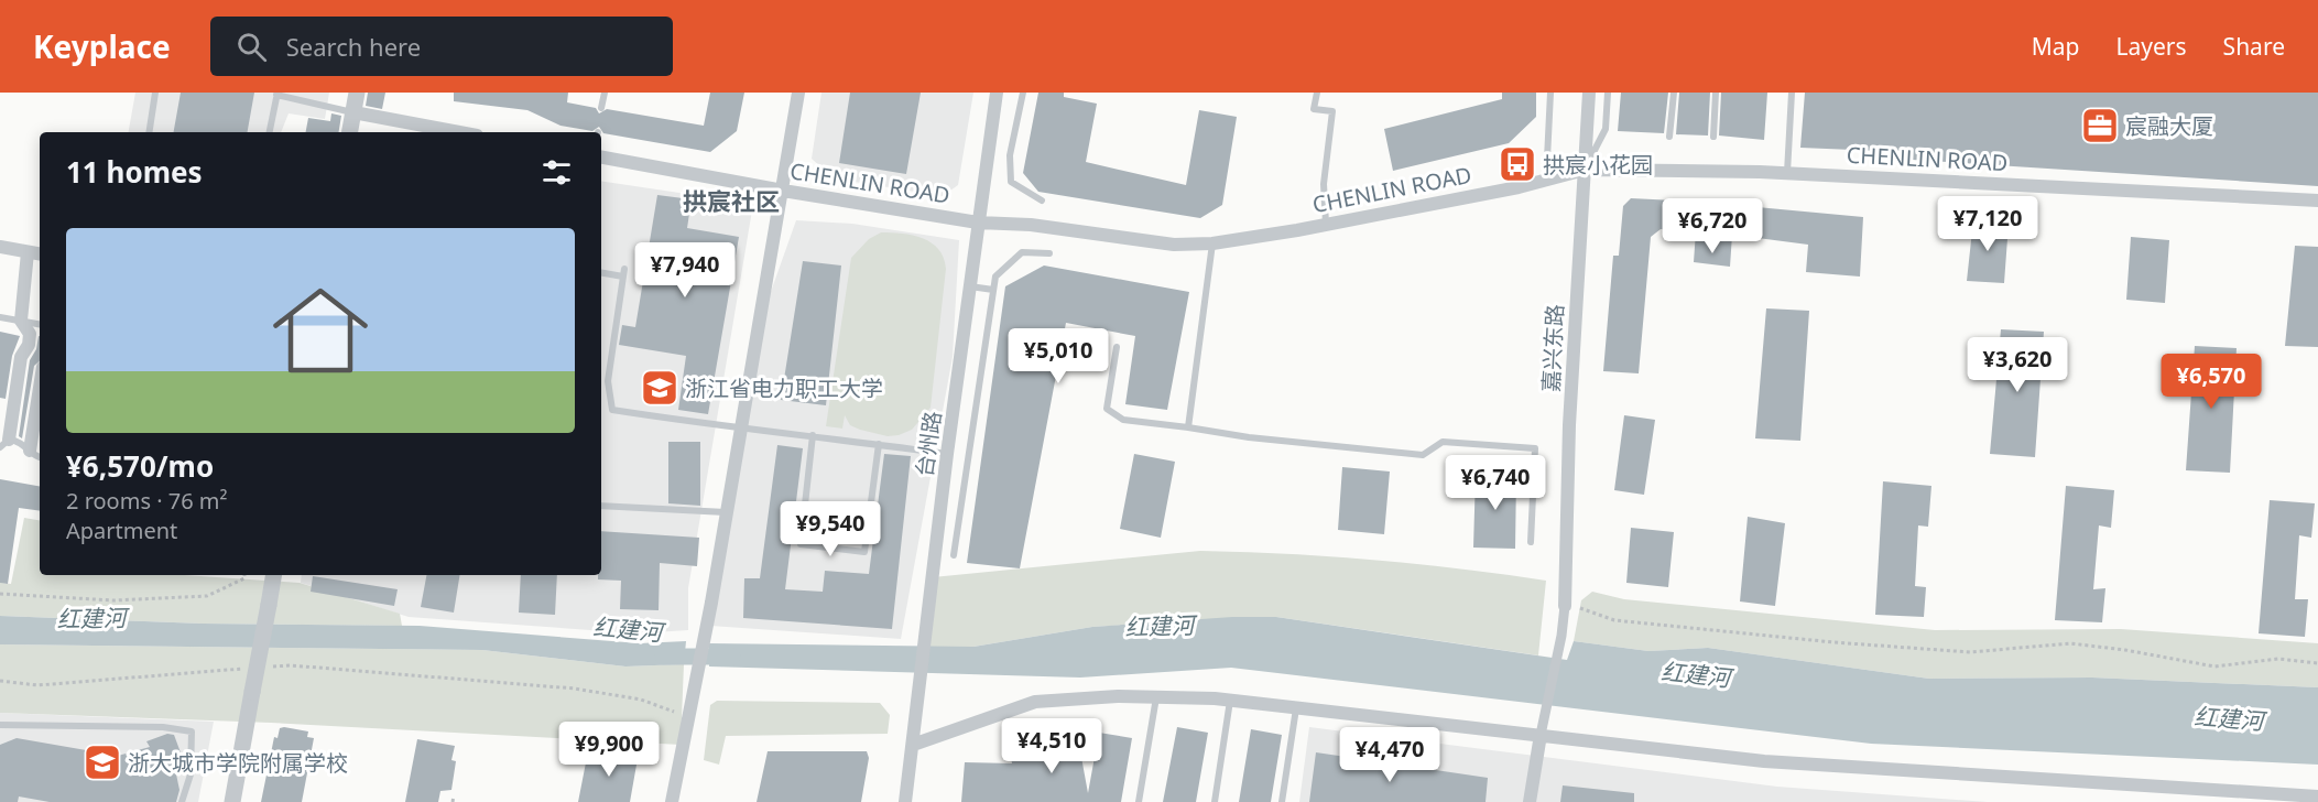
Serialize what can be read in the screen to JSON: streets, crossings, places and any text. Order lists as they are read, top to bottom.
{
  "streets": {
    "street": ["CHENLIN ROAD", "嘉兴东路", "台州路"]
  },
  "crossings": [
    ["CHENLIN ROAD", "嘉兴东路"],
    ["CHENLIN ROAD", "台州路"]
  ],
  "districts": ["拱宸社区"],
  "water": ["红建河"],
  "places": {
    "office": ["宸融大厦"],
    "bus stop": ["拱宸小花园"],
    "school or university": ["浙江省电力职工大学", "浙大城市学院附属学校"]
  },
  "page": {
    "header": "Keyplace",
    "search": "Search here",
    "nav": ["Map", "Layers", "Share"],
    "heading": "11 homes",
    "price": [
      "¥7,120",
      "¥6,720",
      "¥7,940",
      "¥5,010",
      "¥3,620",
      "¥6,570",
      "¥6,740",
      "¥9,540",
      "¥4,510",
      "¥9,900",
      "¥4,470"
    ],
    "list": [
      {
        "name": "¥6,570/mo",
        "note": "2 rooms · 76 m² · Apartment"
      }
    ]
  }
}
